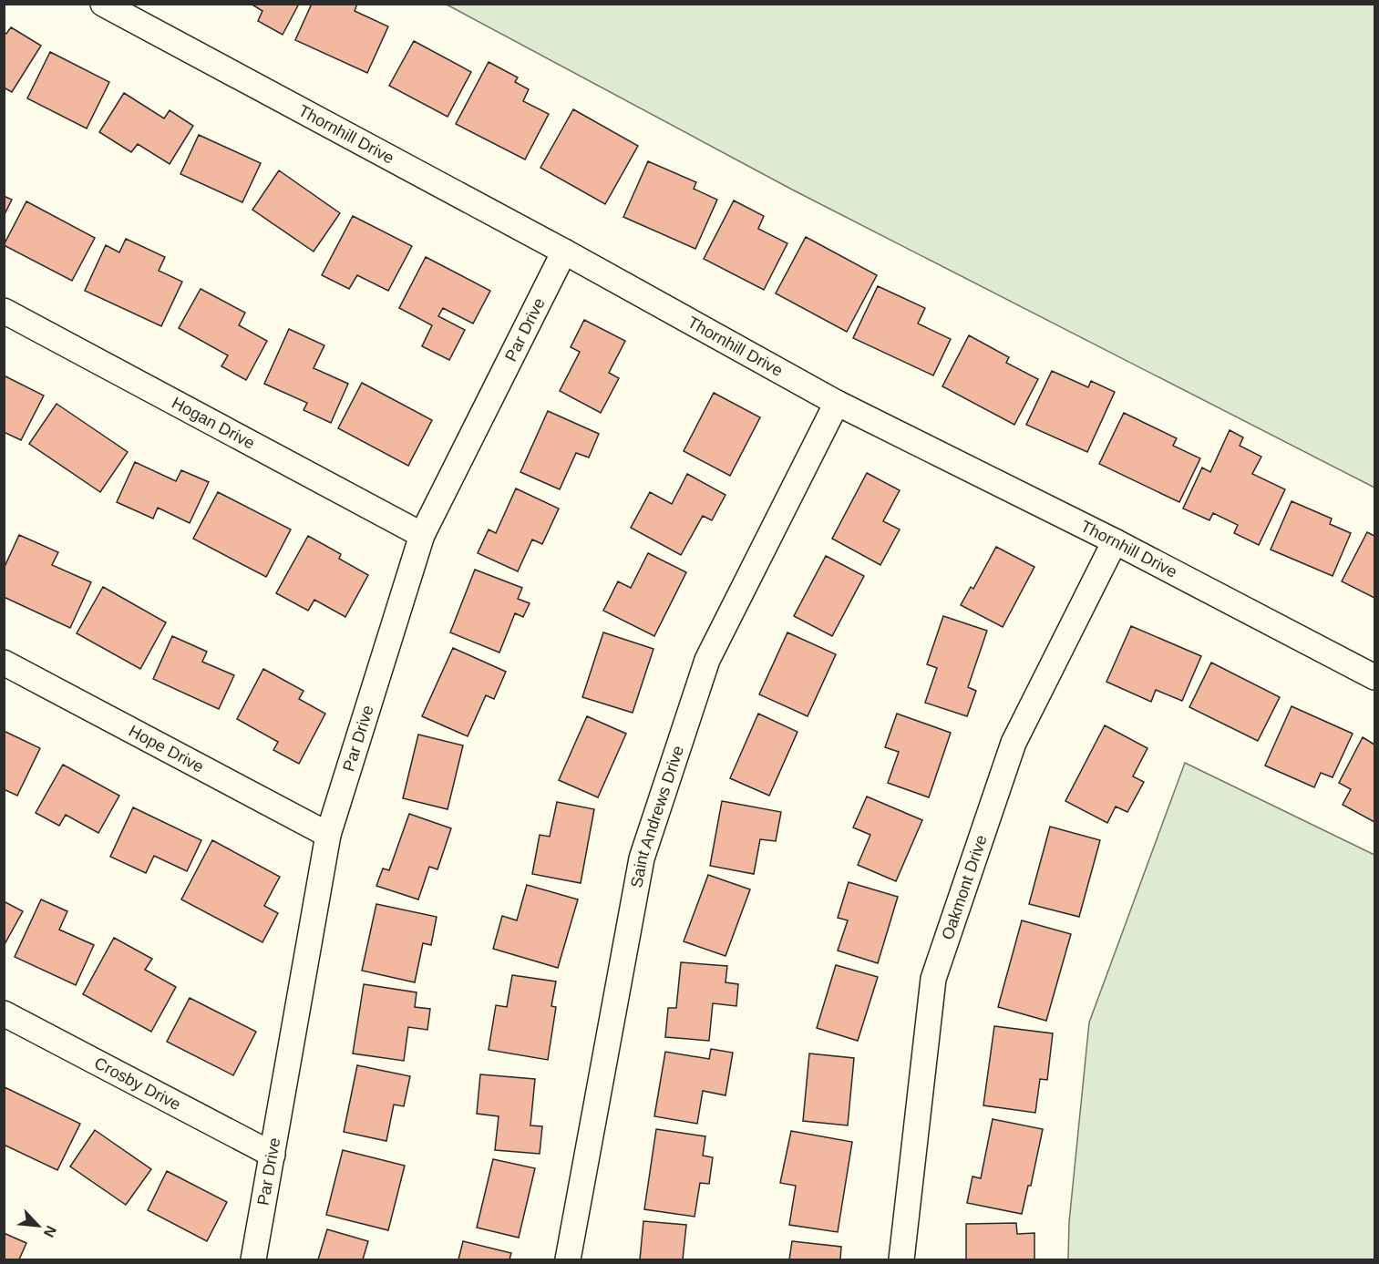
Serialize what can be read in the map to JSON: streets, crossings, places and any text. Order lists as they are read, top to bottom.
{
  "streets": {
    "street": [
      "Thornhill Drive",
      "Par Drive",
      "Hogan Drive",
      "Hope Drive",
      "Saint Andrews Drive",
      "Oakmont Drive",
      "Crosby Drive"
    ]
  },
  "crossings": [
    ["Thornhill Drive", "Par Drive"],
    ["Thornhill Drive", "Saint Andrews Drive"],
    ["Thornhill Drive", "Oakmont Drive"],
    ["Par Drive", "Hogan Drive"],
    ["Par Drive", "Hope Drive"],
    ["Par Drive", "Crosby Drive"]
  ],
  "north": "bottom right"
}
